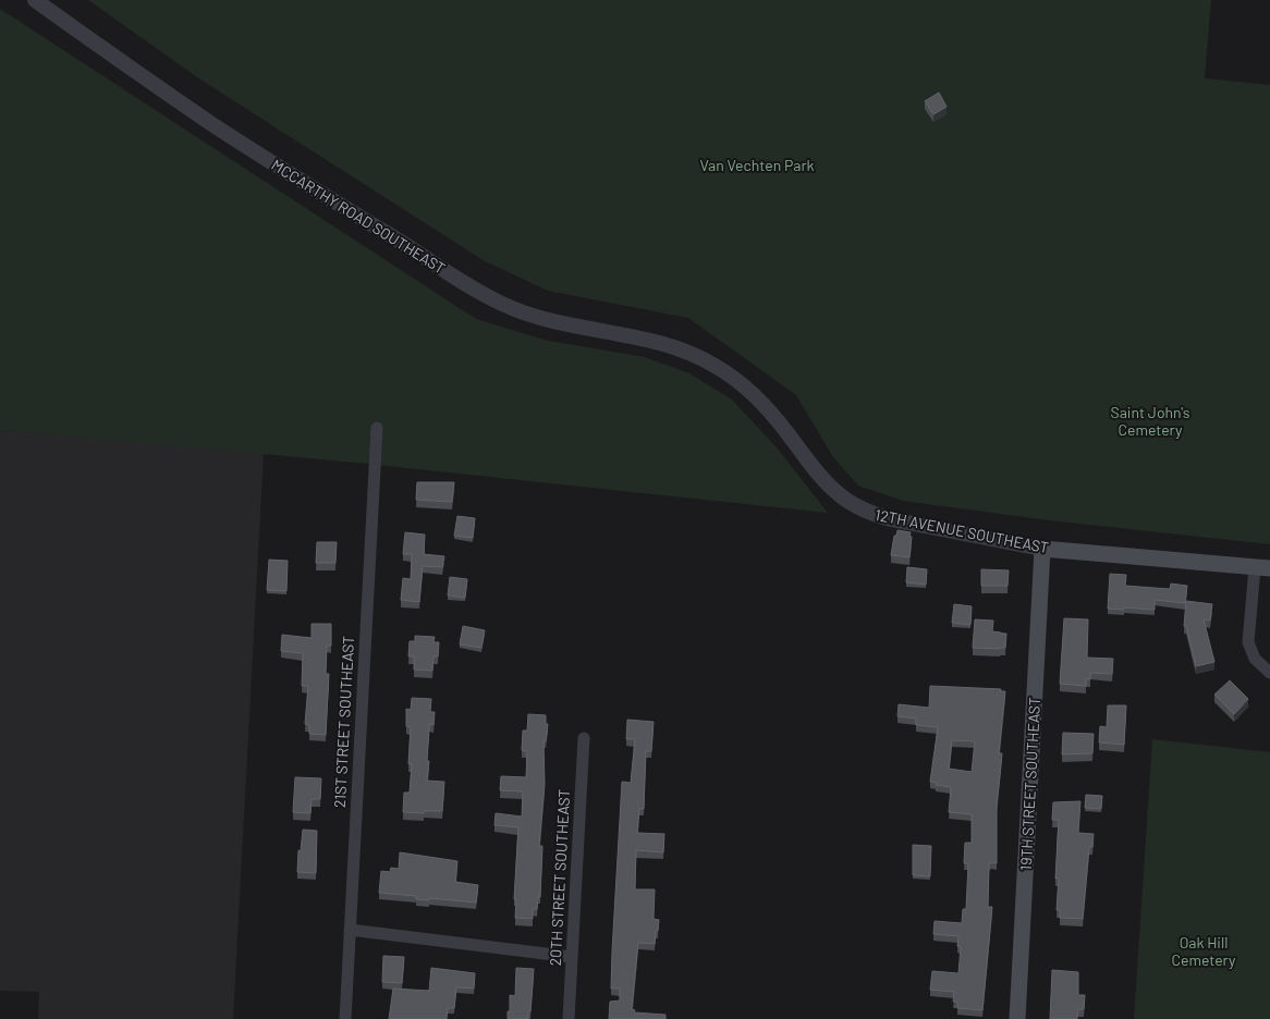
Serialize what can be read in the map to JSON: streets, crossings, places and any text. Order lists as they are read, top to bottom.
{
  "streets": {
    "main road": ["12TH AVENUE SOUTHEAST", "19TH STREET SOUTHEAST"],
    "street": ["MCCARTHY ROAD SOUTHEAST", "21ST STREET SOUTHEAST", "20TH STREET SOUTHEAST"]
  },
  "crossings": [
    ["MCCARTHY ROAD SOUTHEAST", "12TH AVENUE SOUTHEAST"],
    ["12TH AVENUE SOUTHEAST", "19TH STREET SOUTHEAST"]
  ],
  "parks": ["Van Vechten Park", "Saint John's Cemetery", "Oak Hill Cemetery"]
}
